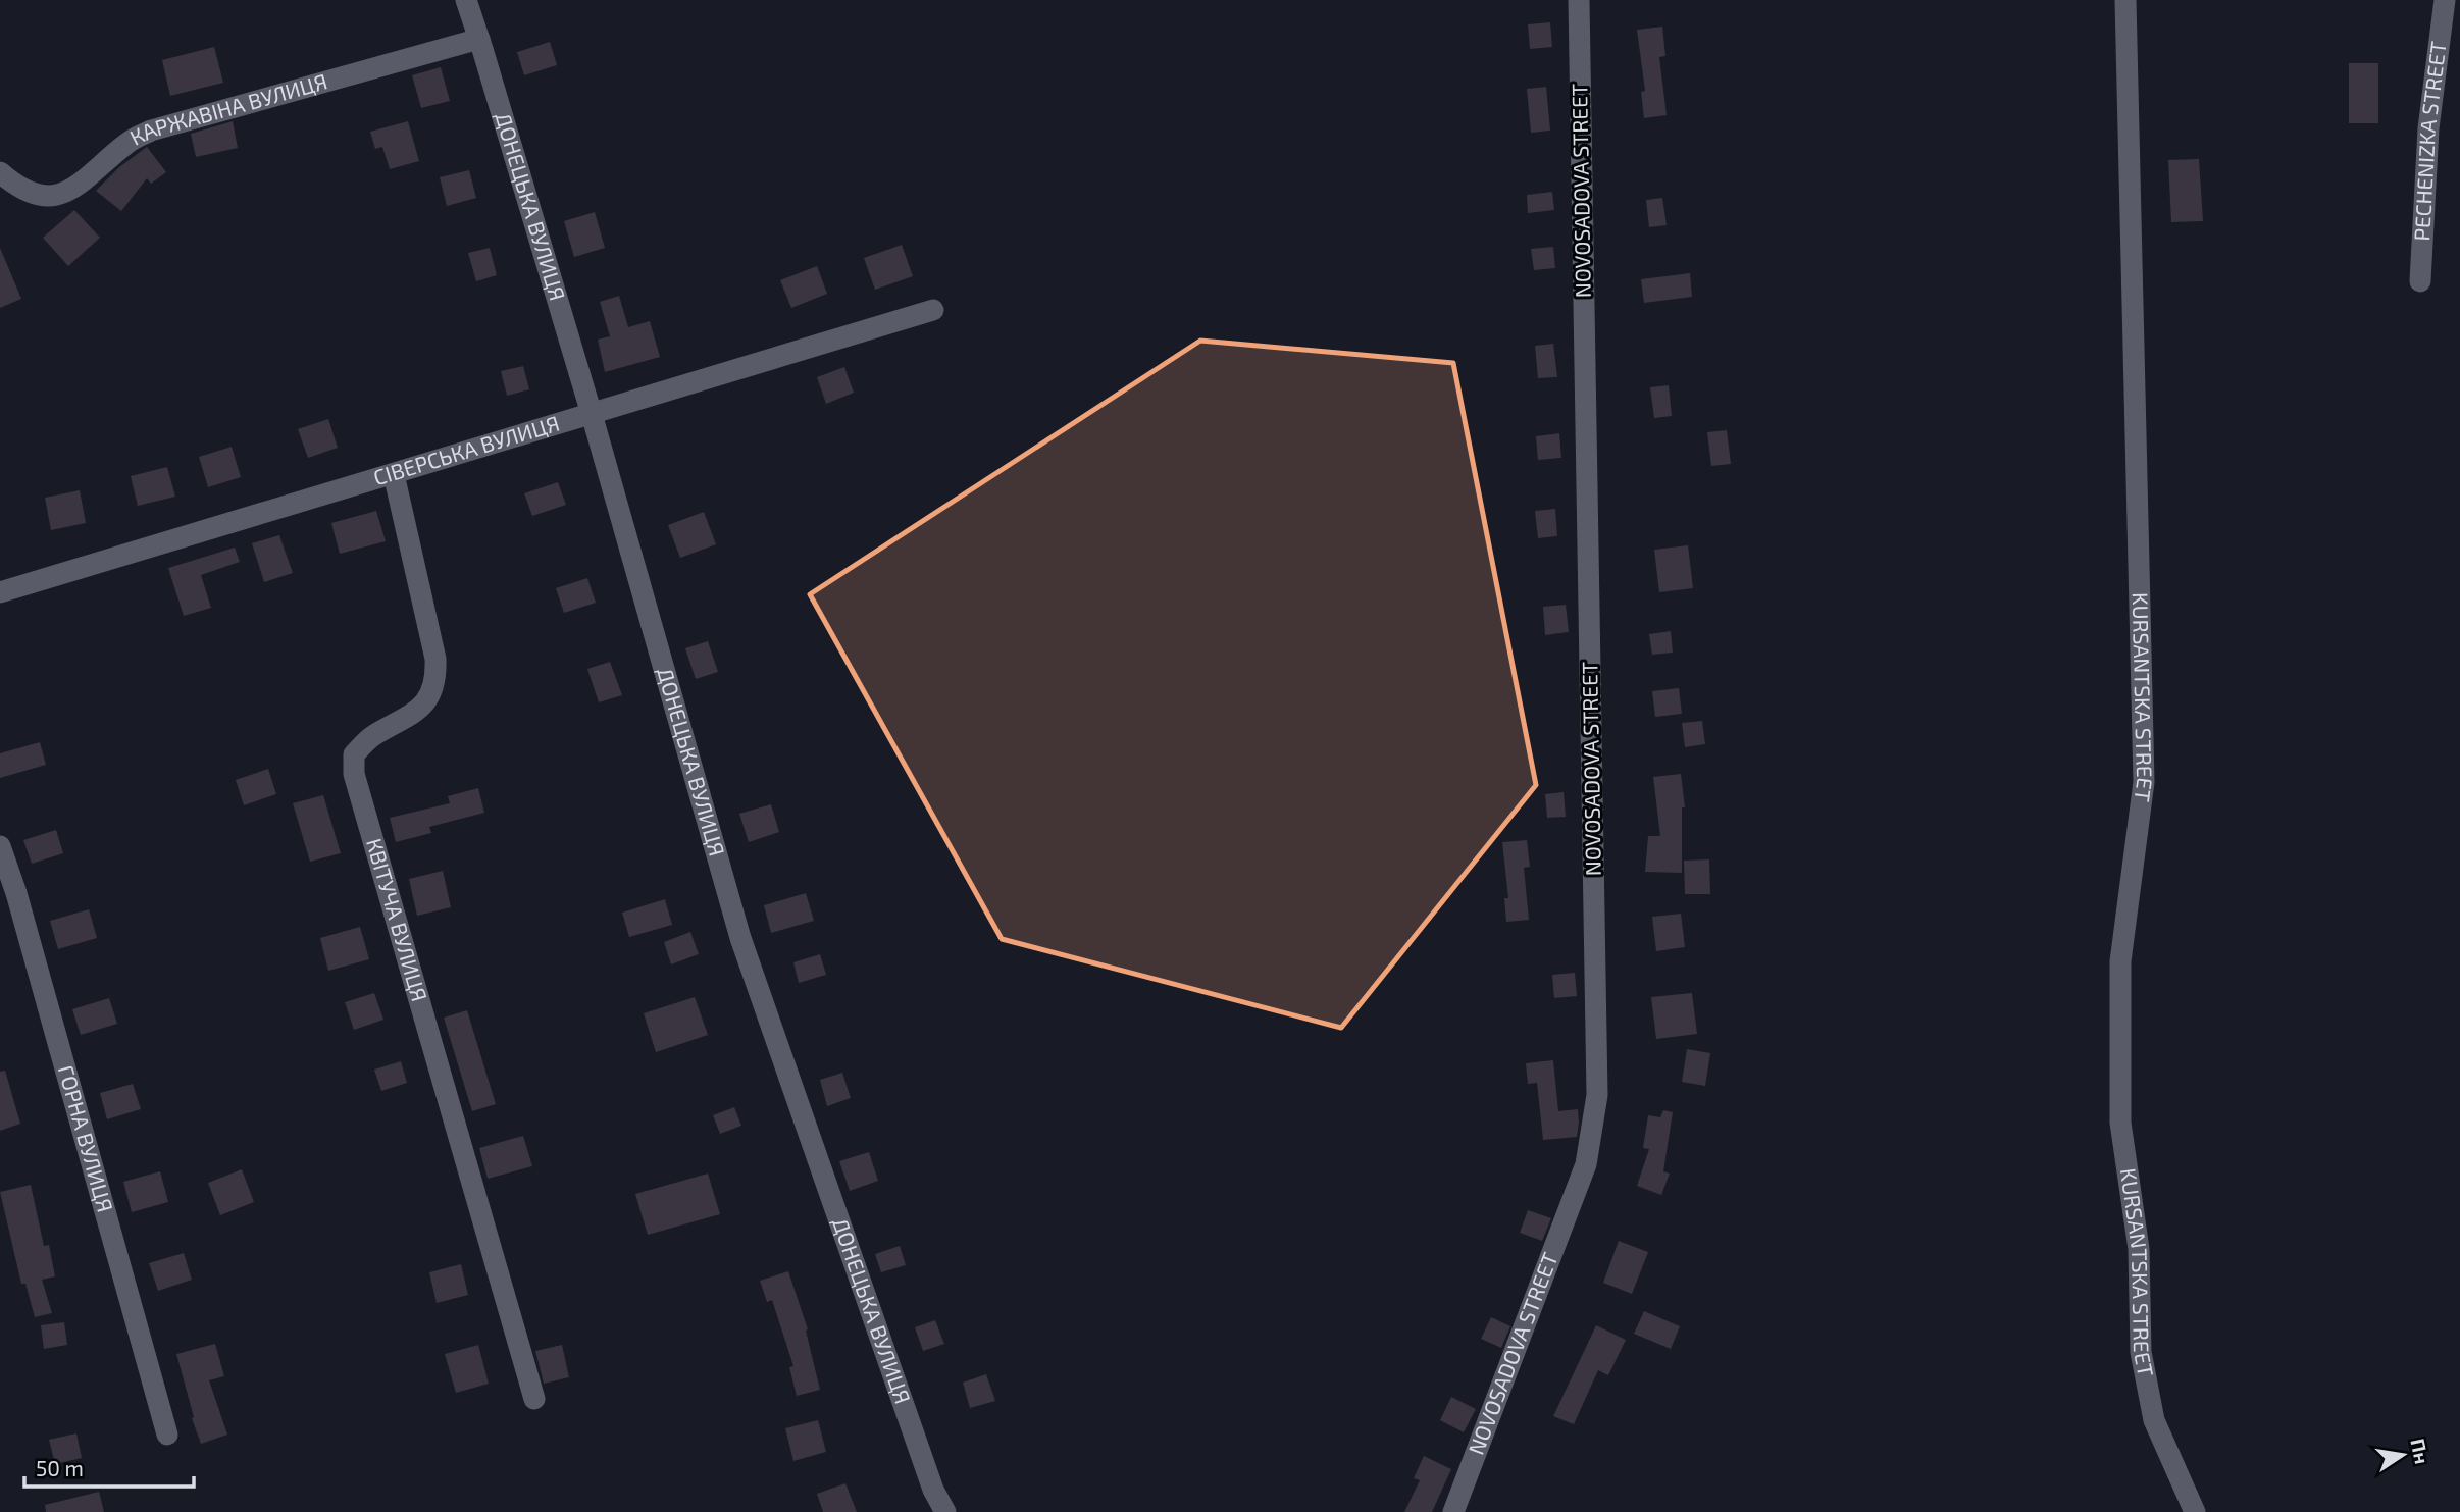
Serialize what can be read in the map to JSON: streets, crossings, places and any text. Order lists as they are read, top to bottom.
{
  "streets": {
    "street": [
      "КАРЖАВІНА ВУЛИЦЯ",
      "PECHENIZKA STREET",
      "NOVOSADOVA STREET",
      "ДОНЕЦЬКА ВУЛИЦЯ",
      "СІВЕРСЬКА ВУЛИЦЯ",
      "KURSANTSKA STREET",
      "КВІТУЧА ВУЛИЦЯ",
      "ГОРНА ВУЛИЦЯ"
    ]
  },
  "crossings": [
    ["КАРЖАВІНА ВУЛИЦЯ", "ДОНЕЦЬКА ВУЛИЦЯ"],
    ["ДОНЕЦЬКА ВУЛИЦЯ", "СІВЕРСЬКА ВУЛИЦЯ"],
    ["СІВЕРСЬКА ВУЛИЦЯ", "КВІТУЧА ВУЛИЦЯ"]
  ],
  "scale_bar": "50 m",
  "north": "right"
}
